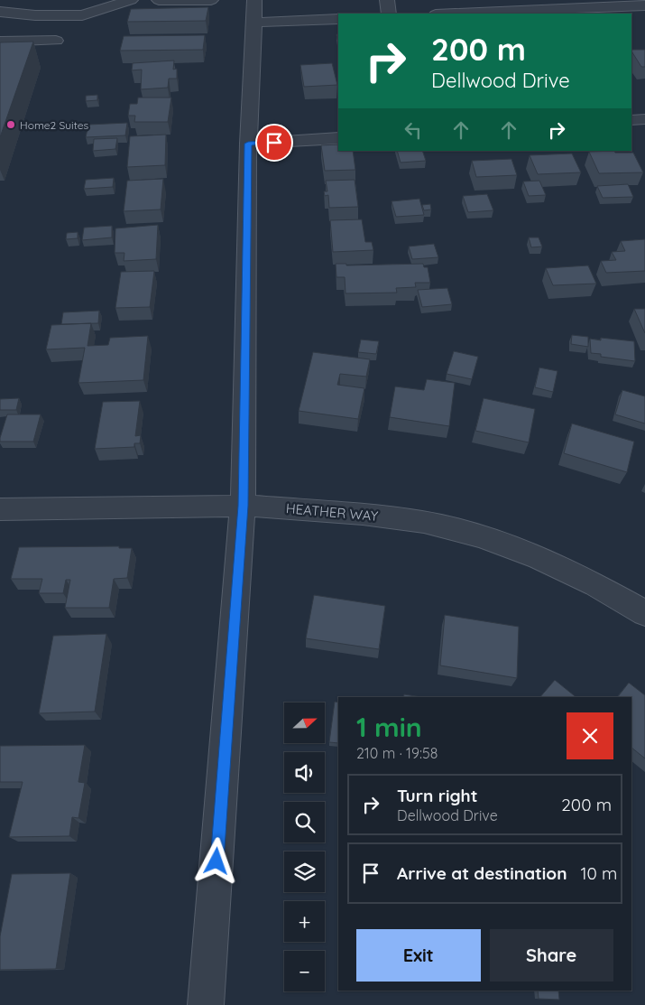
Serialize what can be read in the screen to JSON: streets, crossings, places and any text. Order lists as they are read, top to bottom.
{
  "streets": {
    "street": ["HEATHER WAY"]
  },
  "places": ["Home2 Suites"],
  "north": "right",
  "page": {
    "turn": ["200 m", "Dellwood Drive"],
    "heading": ["1 min", "210 m · 19:58"],
    "map_buttons": ["+", "−"],
    "list": [
      {
        "name": "Turn right",
        "note": "Dellwood Drive",
        "value": "200 m"
      },
      {
        "name": "Arrive at destination",
        "value": "10 m"
      }
    ],
    "buttons": ["Exit", "Share"]
  }
}
